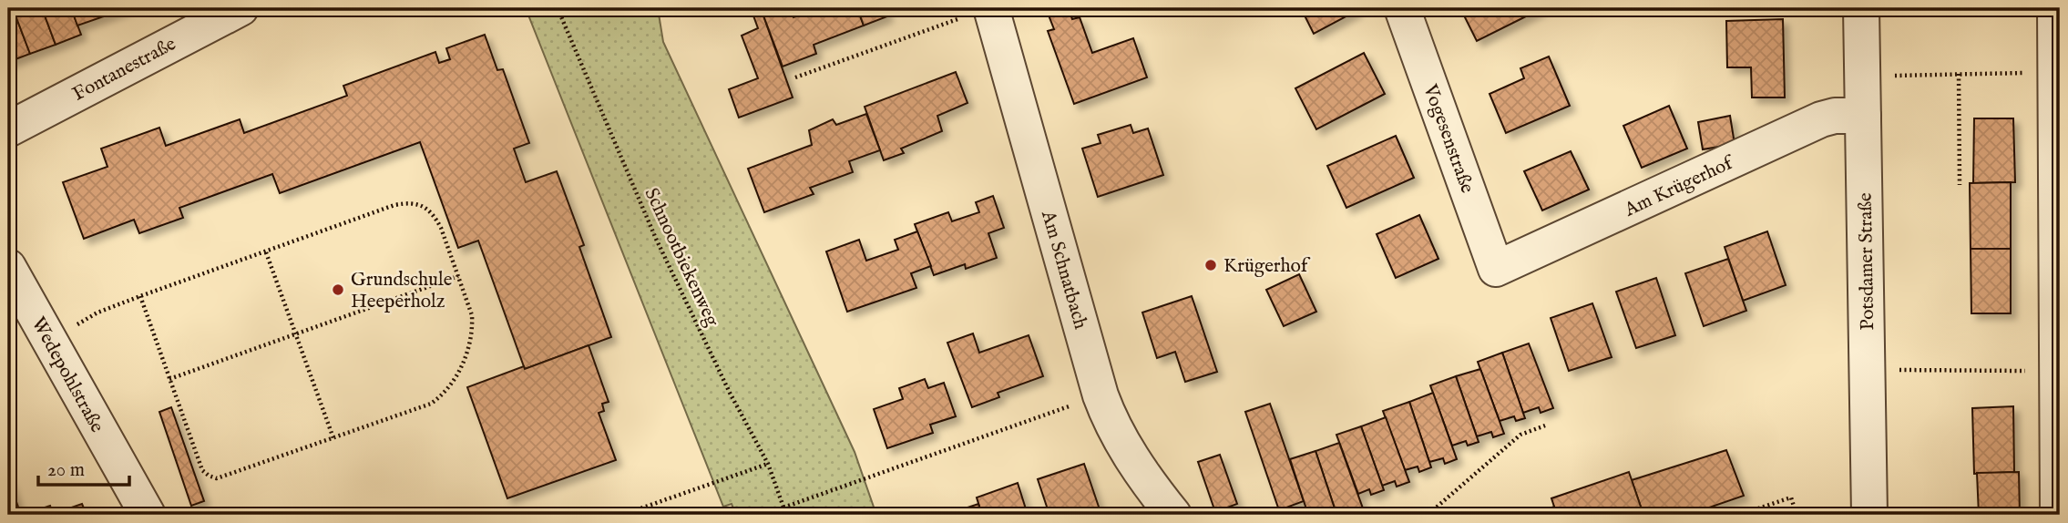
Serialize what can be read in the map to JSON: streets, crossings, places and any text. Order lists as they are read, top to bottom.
{
  "streets": {
    "street": [
      "Fontanestraße",
      "Vogesenstraße",
      "Am Krügerhof",
      "Potsdamer Straße",
      "Am Schnatbach",
      "Wedepohlstraße"
    ],
    "path": ["Schnootbiekenweg"]
  },
  "crossings": [
    ["Vogesenstraße", "Am Krügerhof"],
    ["Am Krügerhof", "Potsdamer Straße"]
  ],
  "places": ["Krügerhof", "Grundschule Heeperholz"],
  "scale_bar": "20 m"
}
